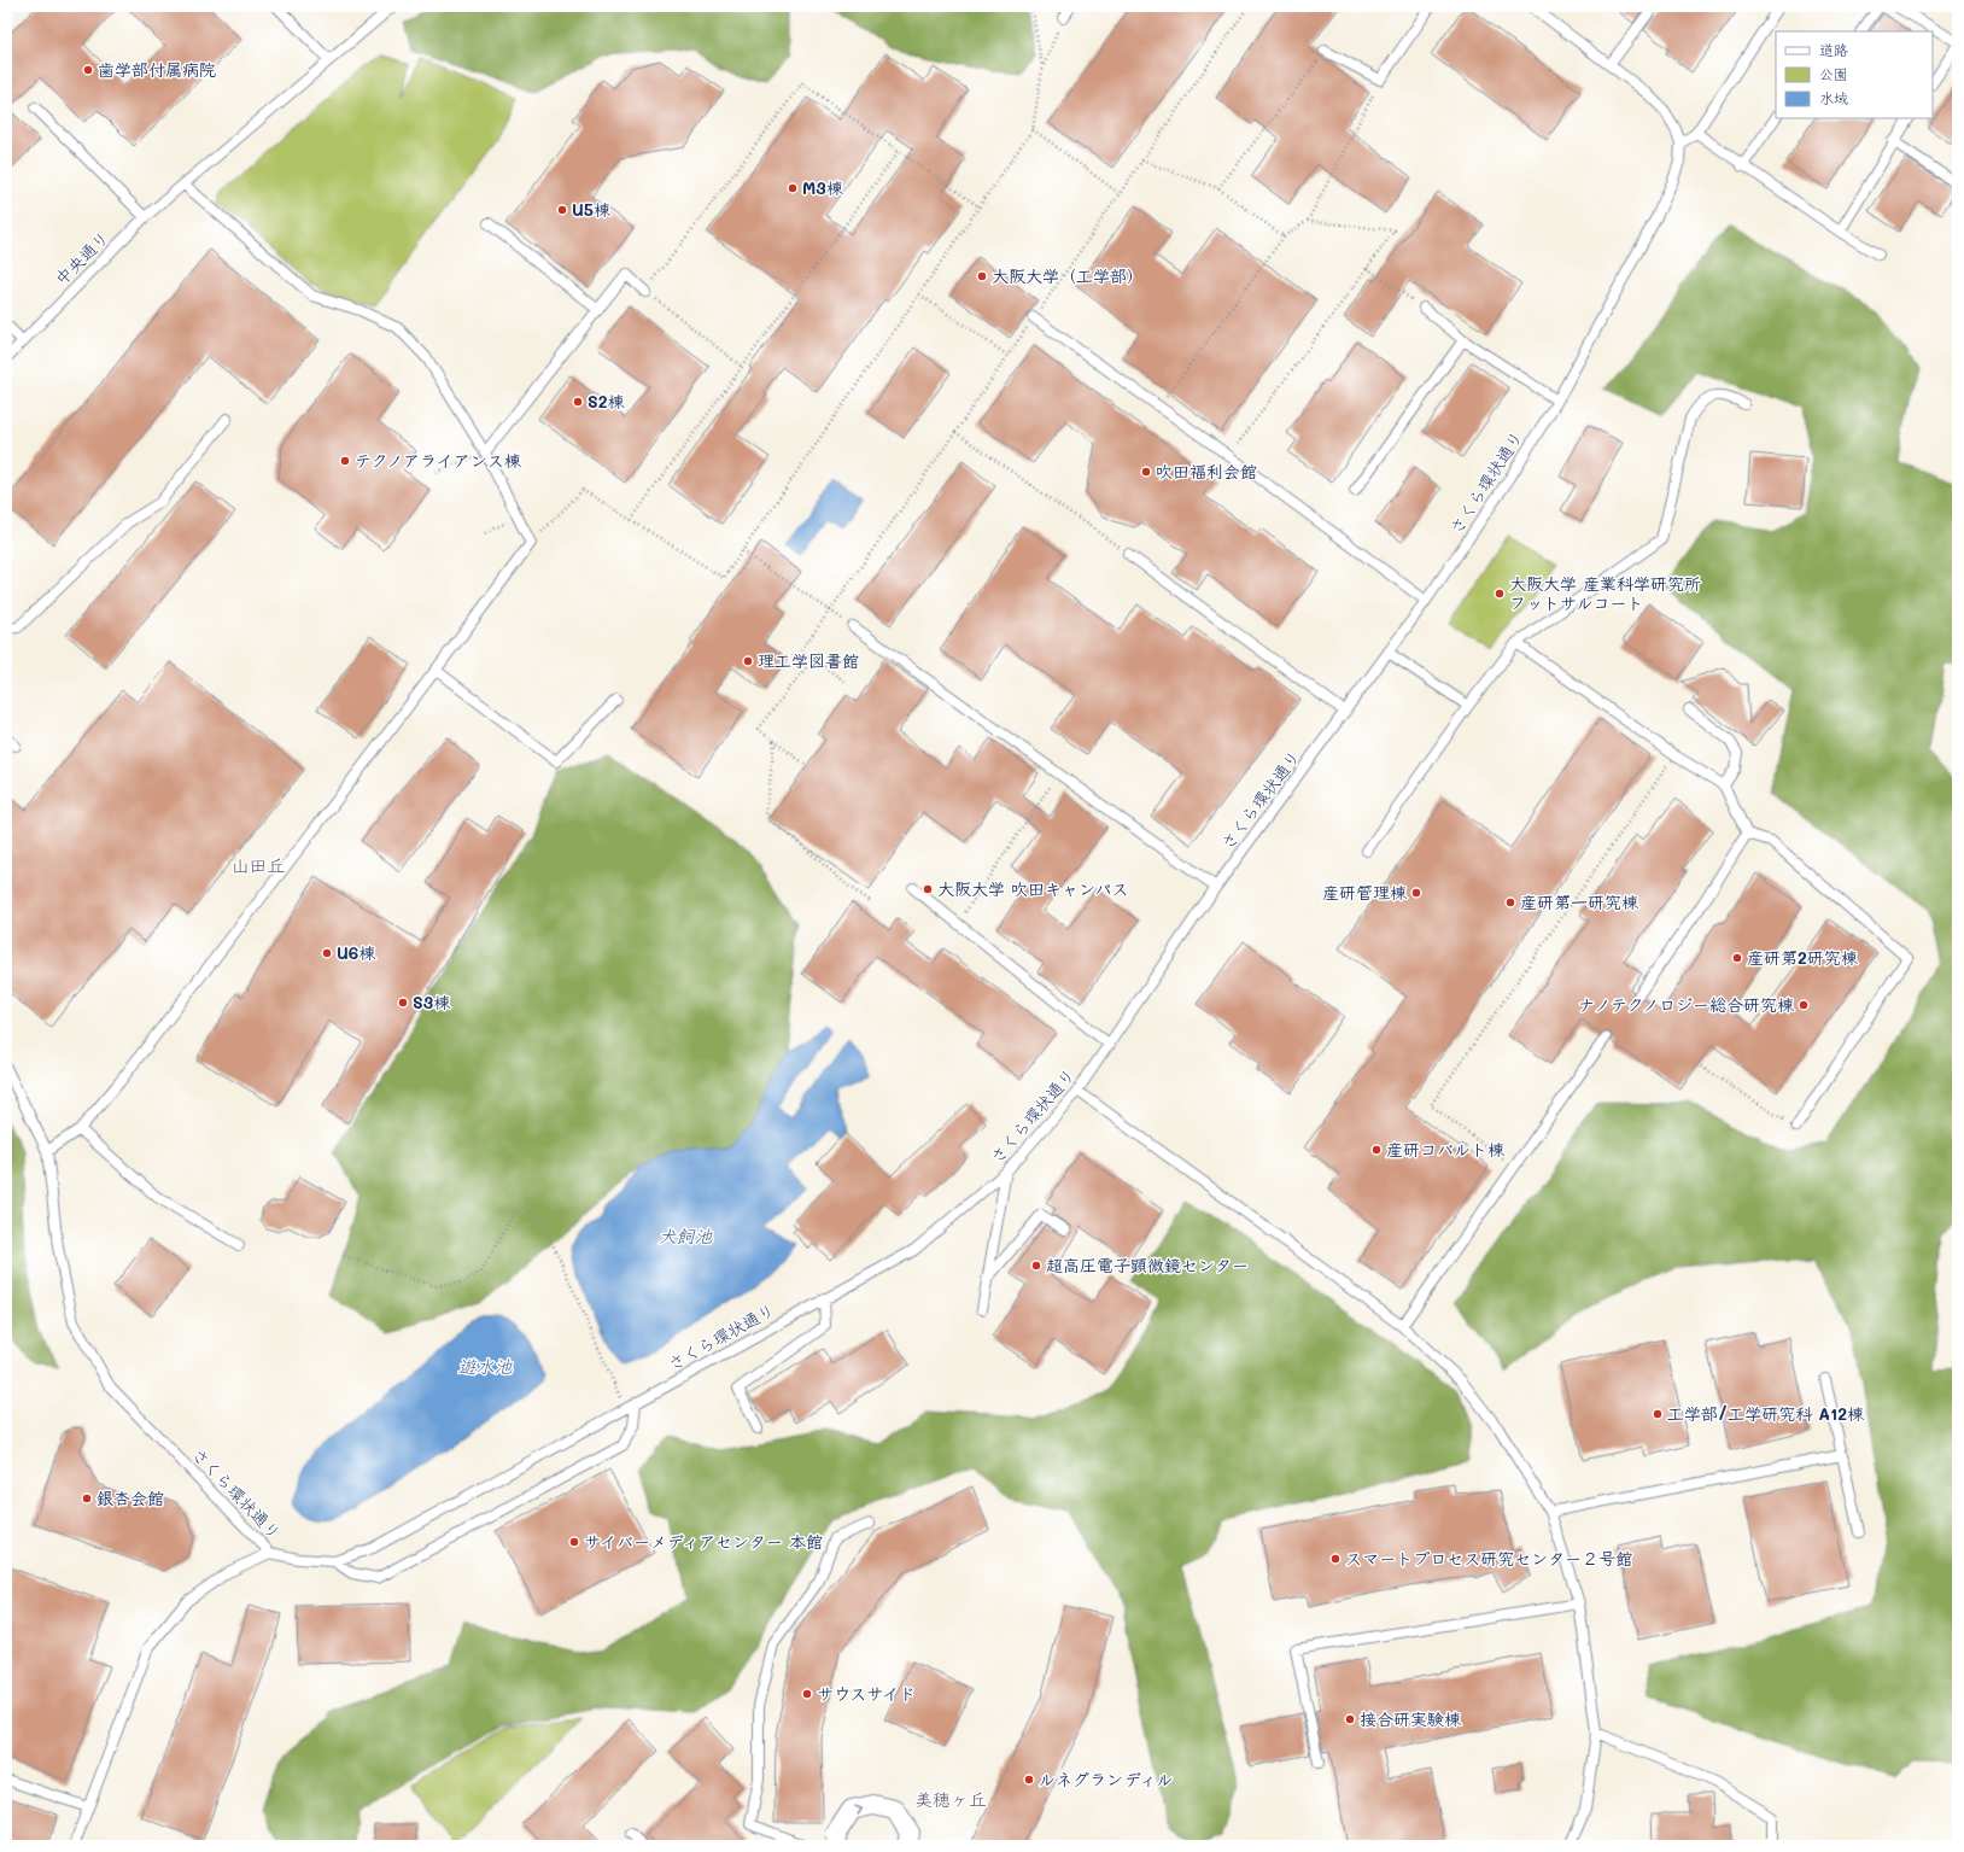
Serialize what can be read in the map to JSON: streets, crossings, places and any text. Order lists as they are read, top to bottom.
{
  "streets": {
    "lane": ["中央通り", "さくら環状通り"]
  },
  "districts": ["山田丘", "美穂ヶ丘"],
  "water": ["犬飼池", "遊水池"],
  "places": [
    "歯学部付属病院",
    "M3棟",
    "U5棟",
    "大阪大学（工学部）",
    "S2棟",
    "テクノアライアンス棟",
    "吹田福利会館",
    "大阪大学 産業科学研究所 フットサルコート",
    "理工学図書館",
    "大阪大学 吹田キャンパス",
    "産研管理棟",
    "産研第一研究棟",
    "U6棟",
    "産研第2研究棟",
    "S3棟",
    "ナノテクノロジー総合研究棟",
    "産研コバルト棟",
    "超高圧電子顕微鏡センター",
    "工学部/工学研究科 A12棟",
    "銀杏会館",
    "サイバーメディアセンター 本館",
    "スマートプロセス研究センター２号館",
    "サウスサイド",
    "接合研実験棟",
    "ルネグランディル"
  ],
  "legend": ["道路", "公園", "水域"]
}
